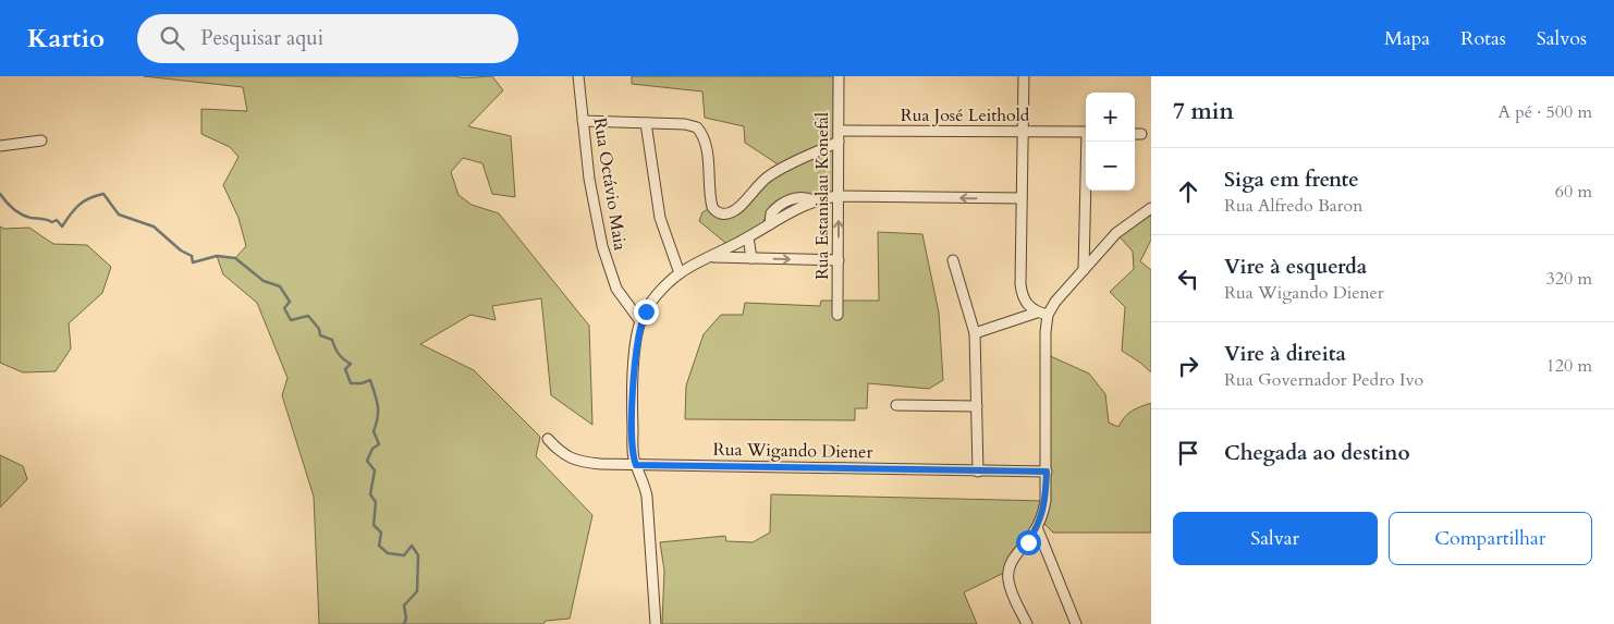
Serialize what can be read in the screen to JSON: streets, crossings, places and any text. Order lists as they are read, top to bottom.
{
  "streets": {
    "street": [
      "Rua José Leithold",
      "Rua Octávio Maia",
      "Rua Estanislau Konefal",
      "Rua Wigando Diener"
    ]
  },
  "crossings": [
    ["Rua José Leithold", "Rua Estanislau Konefal"]
  ],
  "page": {
    "header": "Kartio",
    "search": "Pesquisar aqui",
    "nav": ["Mapa", "Rotas", "Salvos"],
    "heading": ["7 min", "A pé · 500 m"],
    "map_buttons": ["+", "−"],
    "list": [
      ["Siga em frente", "Rua Alfredo Baron", "60 m"],
      ["Vire à esquerda", "Rua Wigando Diener", "320 m"],
      ["Vire à direita", "Rua Governador Pedro Ivo", "120 m"],
      "Chegada ao destino"
    ],
    "buttons": ["Salvar", "Compartilhar"]
  }
}
